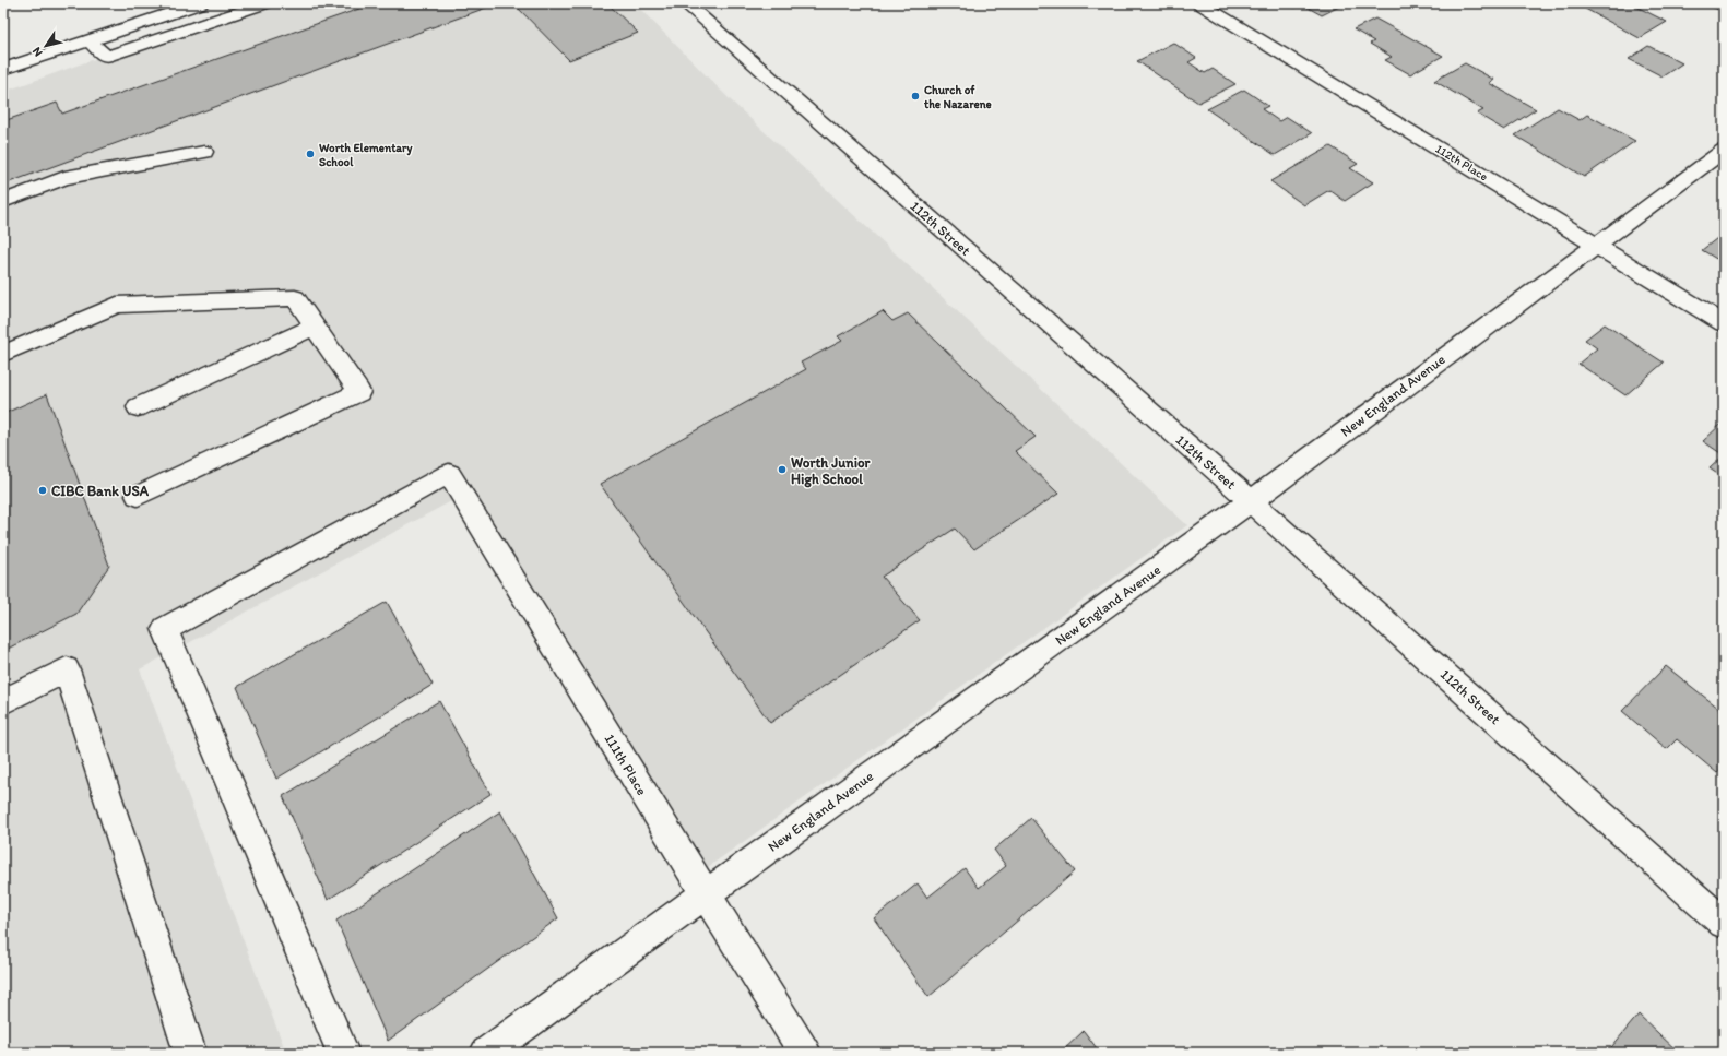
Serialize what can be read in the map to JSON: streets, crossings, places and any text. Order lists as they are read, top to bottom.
{
  "streets": {
    "street": [
      "112th Place",
      "112th Street",
      "New England Avenue",
      "111th Place"
    ]
  },
  "crossings": [
    ["112th Place", "New England Avenue"],
    ["112th Street", "New England Avenue"],
    ["New England Avenue", "111th Place"]
  ],
  "places": [
    "Church of the Nazarene",
    "Worth Elementary School",
    "Worth Junior High School",
    "CIBC Bank USA"
  ],
  "north": "bottom left"
}
